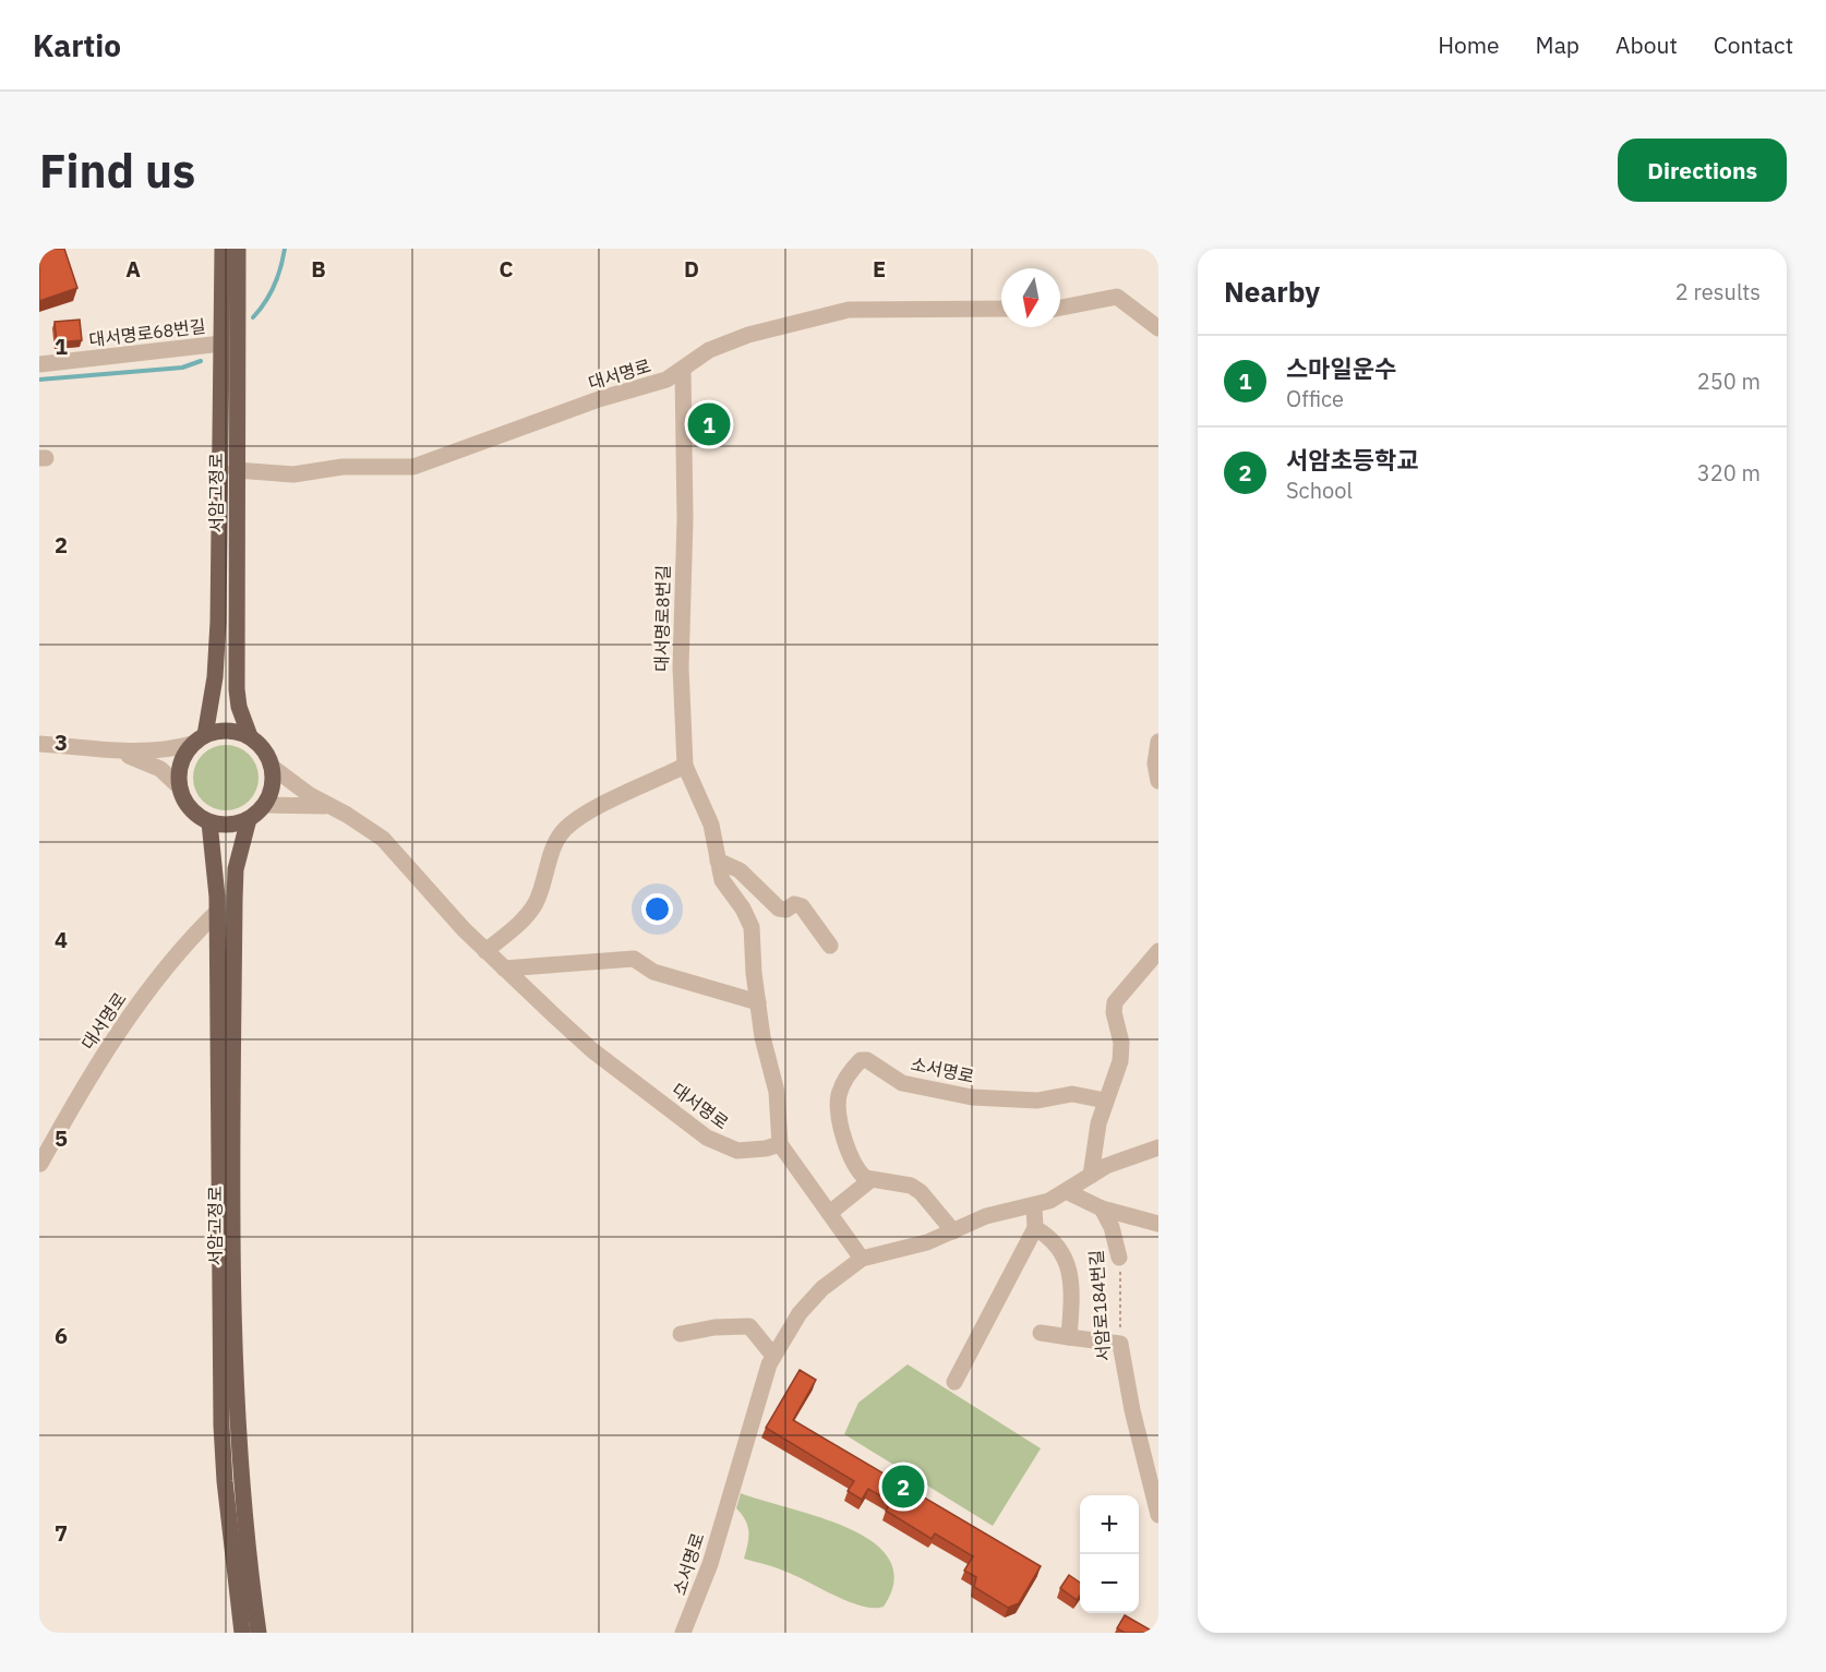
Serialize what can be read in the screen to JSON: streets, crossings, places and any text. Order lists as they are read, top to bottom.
{
  "streets": {
    "main road": ["서암고정로"],
    "street": [
      "대서명로68번길",
      "대서명로",
      "대서명로8번길",
      "소서명로",
      "서암로184번길"
    ]
  },
  "crossings": [
    ["대서명로68번길", "서암고정로"],
    ["대서명로", "서암고정로"],
    ["대서명로", "대서명로8번길"]
  ],
  "north": "bottom",
  "page": {
    "header": "Kartio",
    "nav": [
      "Home",
      "Map",
      "About",
      "Contact"
    ],
    "buttons": "Directions",
    "title": "Find us",
    "heading": ["Nearby", "2 results"],
    "list": [
      {
        "mark": "1",
        "name": "스마일운수",
        "note": "Office",
        "value": "250 m"
      },
      {
        "mark": "2",
        "name": "서암초등학교",
        "note": "School",
        "value": "320 m"
      }
    ],
    "pins": ["1", "2"],
    "map_buttons": ["+", "−"]
  },
  "grid": {
    "columns": [
      "A",
      "B",
      "C",
      "D",
      "E"
    ],
    "rows": [
      "1",
      "2",
      "3",
      "4",
      "5",
      "6",
      "7"
    ]
  }
}
